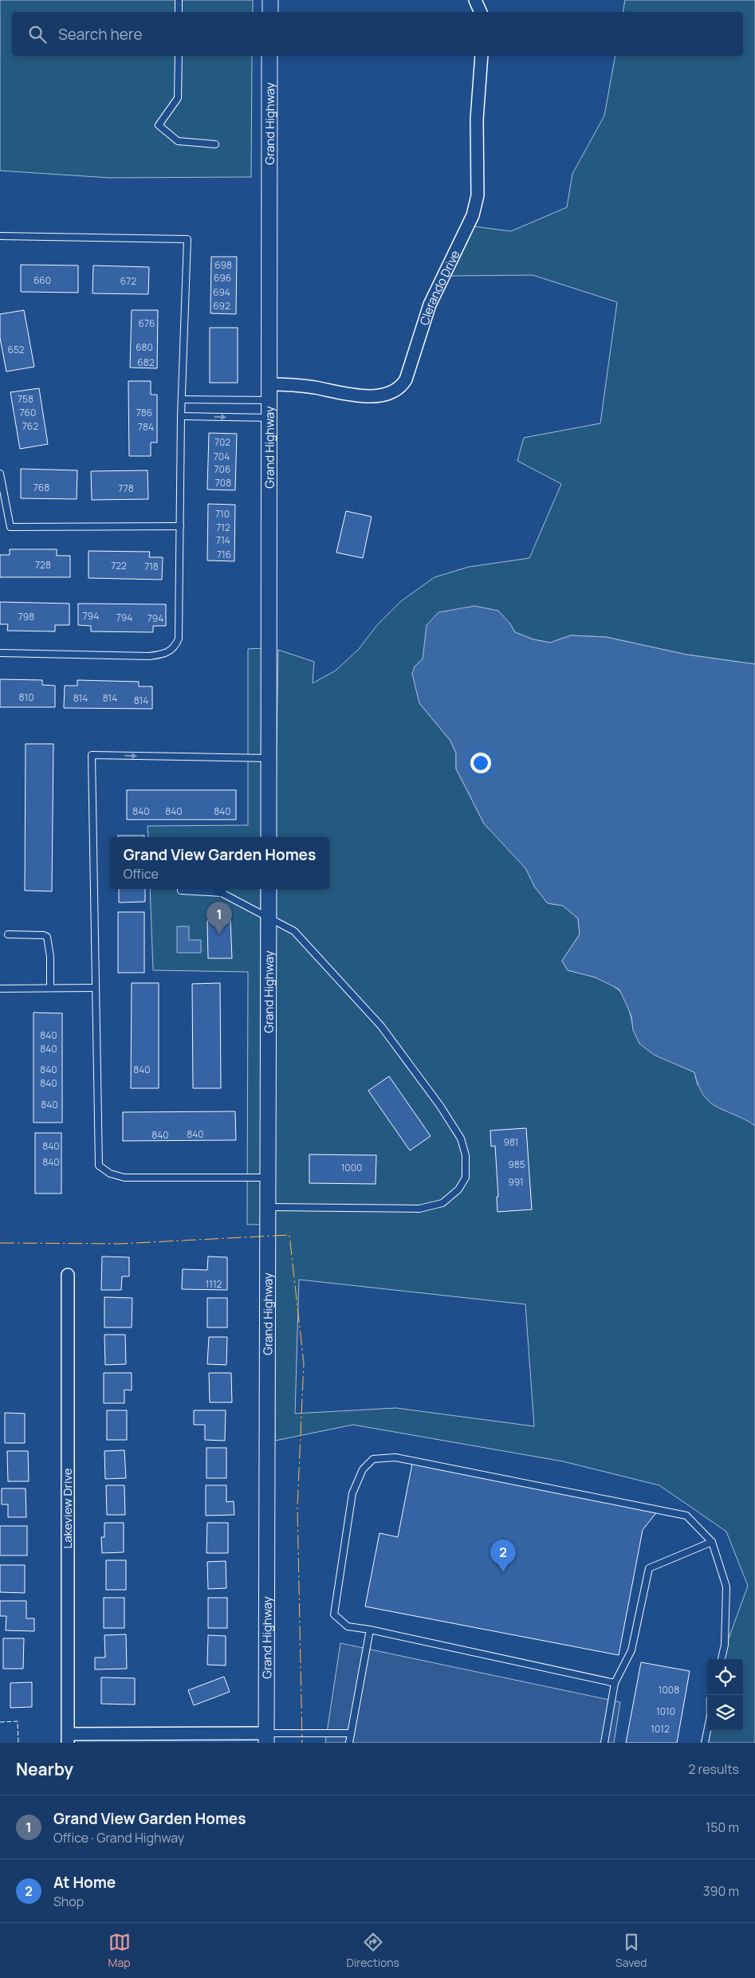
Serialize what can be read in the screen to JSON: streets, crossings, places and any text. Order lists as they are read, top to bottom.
{
  "streets": {
    "street": ["Grand Highway", "Clerando Drive", "Lakeview Drive"]
  },
  "crossings": [
    ["Grand Highway", "Clerando Drive"]
  ],
  "house_numbers": [
    "698",
    "696",
    "660",
    "672",
    "694",
    "692",
    "676",
    "680",
    "652",
    "682",
    "758",
    "760",
    "786",
    "762",
    "784",
    "702",
    "704",
    "706",
    "708",
    "768",
    "778",
    "710",
    "712",
    "714",
    "716",
    "728",
    "722",
    "718",
    "794",
    "798",
    "794",
    "794",
    "810",
    "814",
    "814",
    "814",
    "840",
    "840",
    "840",
    "840",
    "840",
    "840",
    "840",
    "840",
    "840",
    "840",
    "840",
    "981",
    "840",
    "840",
    "985",
    "1000",
    "991",
    "1112",
    "1008",
    "1010",
    "1012"
  ],
  "page": {
    "search": "Search here",
    "popup": ["Grand View Garden Homes", "Office"],
    "pins": ["1", "2"],
    "heading": ["Nearby", "2 results"],
    "list": [
      {
        "mark": "1",
        "name": "Grand View Garden Homes",
        "note": "Office · Grand Highway",
        "value": "150 m"
      },
      {
        "mark": "2",
        "name": "At Home",
        "note": "Shop",
        "value": "390 m"
      }
    ],
    "nav": ["Map", "Directions", "Saved"]
  }
}
